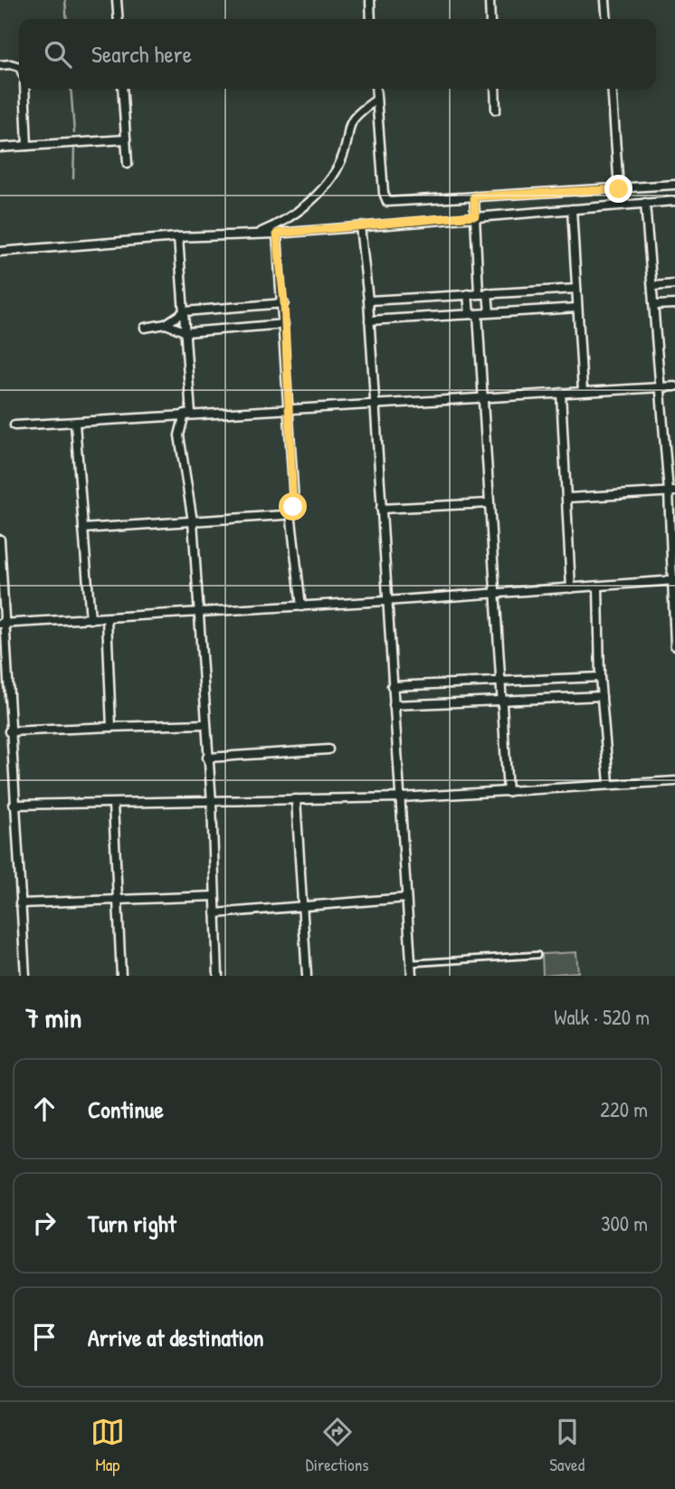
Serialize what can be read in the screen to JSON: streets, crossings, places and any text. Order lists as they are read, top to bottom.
{
  "page": {
    "search": "Search here",
    "heading": ["7 min", "Walk · 520 m"],
    "list": [
      ["Continue", "220 m"],
      ["Turn right", "300 m"],
      "Arrive at destination"
    ],
    "nav": ["Map", "Directions", "Saved"]
  }
}
